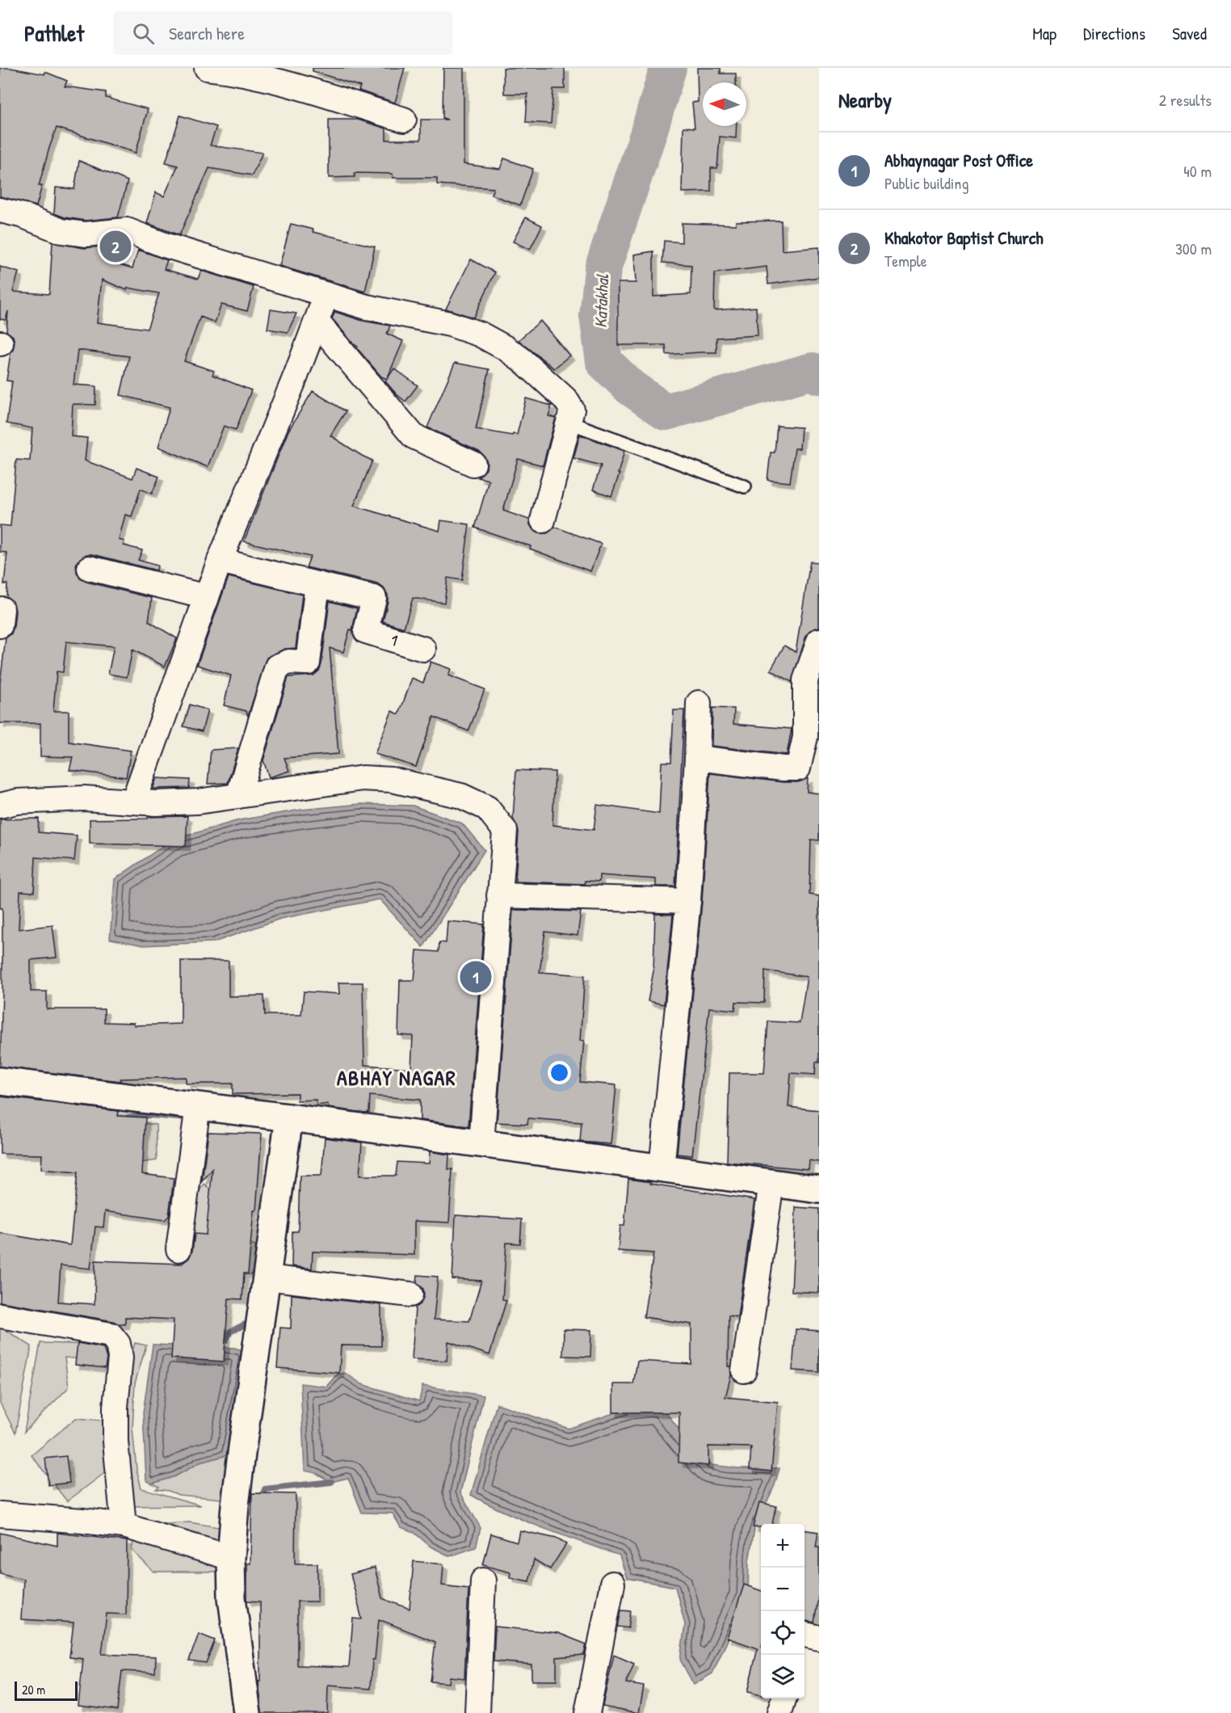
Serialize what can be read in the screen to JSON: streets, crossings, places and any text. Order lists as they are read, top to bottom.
{
  "streets": {
    "street": ["1"]
  },
  "districts": ["ABHAY NAGAR"],
  "water": ["Katakhal"],
  "scale_bar": "20 m",
  "north": "left",
  "page": {
    "header": "Pathlet",
    "search": "Search here",
    "nav": ["Map", "Directions", "Saved"],
    "heading": ["Nearby", "2 results"],
    "list": [
      {
        "mark": "1",
        "name": "Abhaynagar Post Office",
        "note": "Public building",
        "value": "40 m"
      },
      {
        "mark": "2",
        "name": "Khakotor Baptist Church",
        "note": "Temple",
        "value": "300 m"
      }
    ],
    "pins": ["2", "1"],
    "map_buttons": ["+", "−"],
    "scale": "20 m"
  }
}
